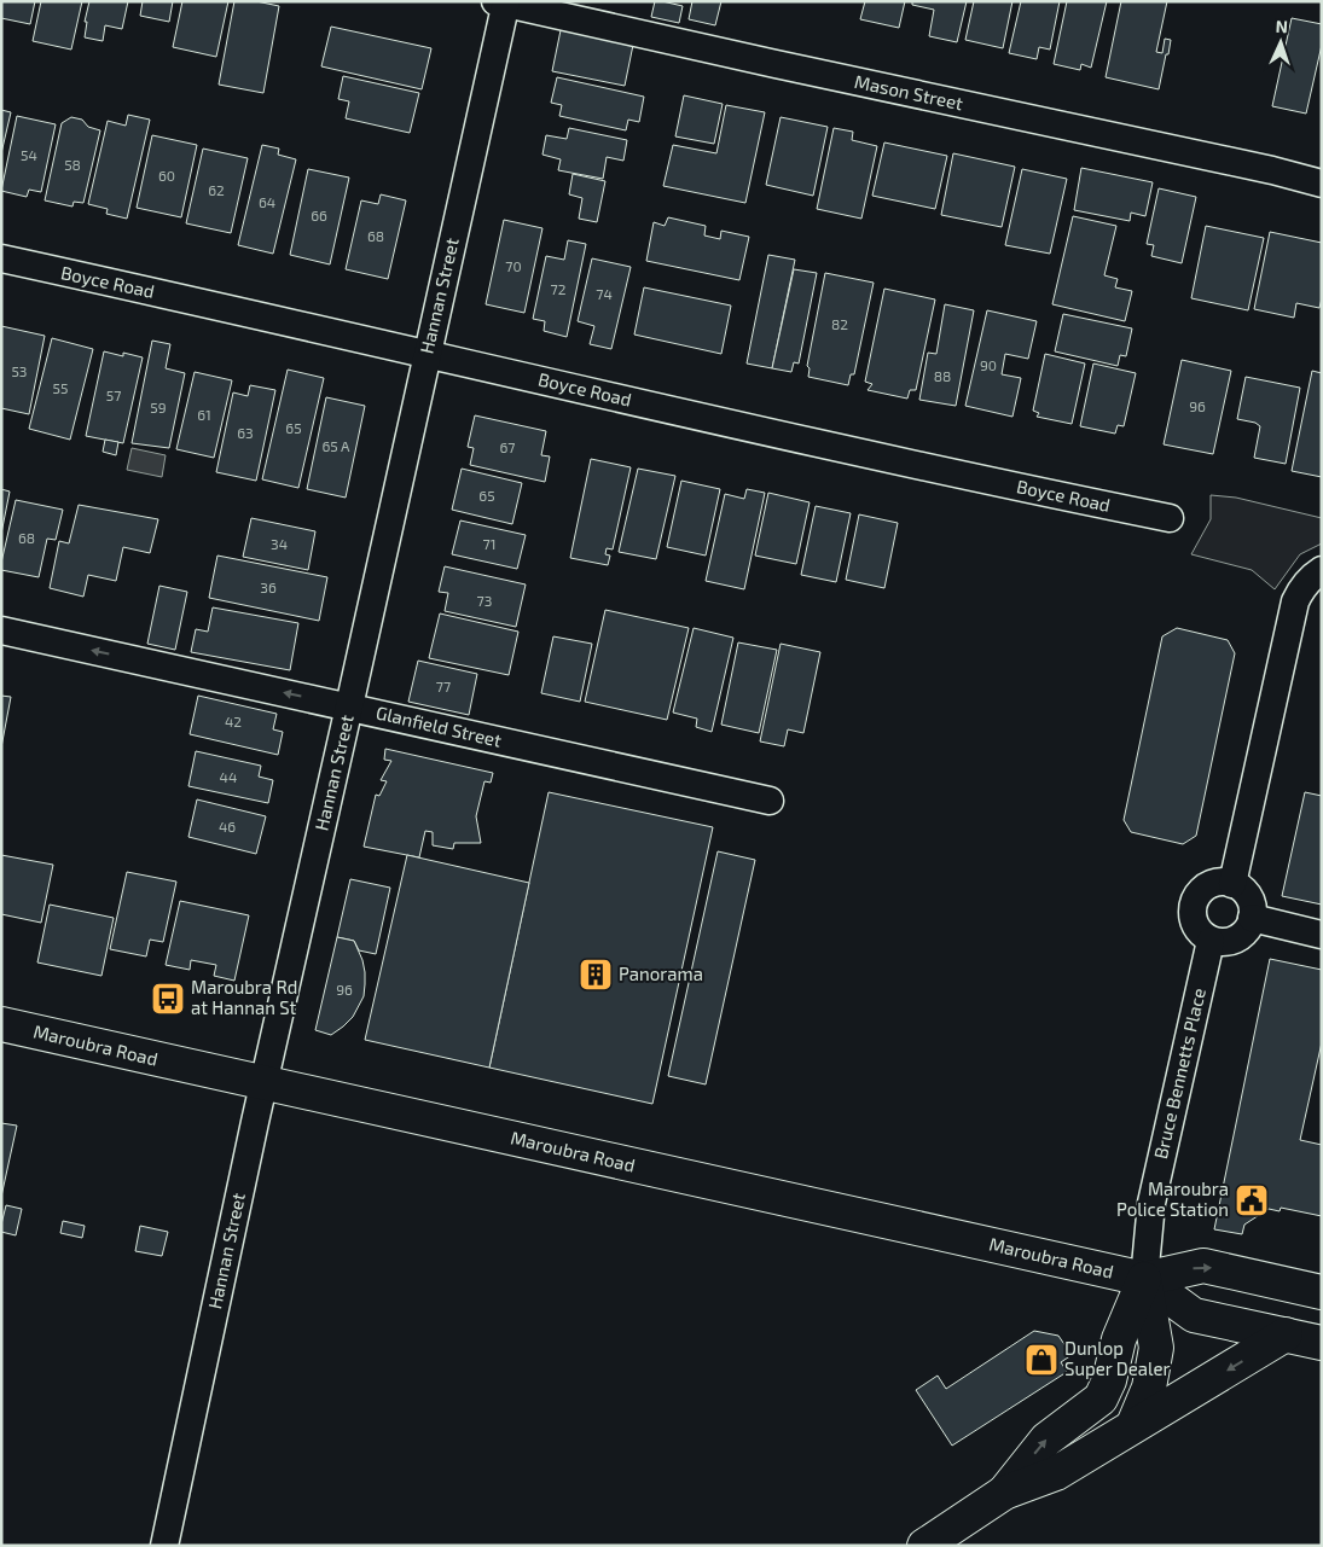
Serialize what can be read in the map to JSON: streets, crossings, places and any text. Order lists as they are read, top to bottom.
{
  "streets": {
    "main road": ["Maroubra Road"],
    "street": [
      "Mason Street",
      "Boyce Road",
      "Hannan Street",
      "Glanfield Street",
      "Bruce Bennetts Place"
    ]
  },
  "crossings": [
    ["Mason Street", "Hannan Street"],
    ["Boyce Road", "Hannan Street"],
    ["Hannan Street", "Glanfield Street"],
    ["Hannan Street", "Maroubra Road"],
    ["Maroubra Road", "Bruce Bennetts Place"]
  ],
  "one_way": ["Glanfield Street"],
  "places": {
    "building": ["Panorama"],
    "bus stop": ["Maroubra Rd at Hannan St"],
    "public building": ["Maroubra Police Station"],
    "shop": ["Dunlop Super Dealer"]
  },
  "house_numbers": [
    "54",
    "58",
    "60",
    "62",
    "64",
    "66",
    "68",
    "70",
    "72",
    "74",
    "82",
    "90",
    "53",
    "88",
    "55",
    "57",
    "96",
    "59",
    "61",
    "65",
    "63",
    "65 A",
    "67",
    "65",
    "68",
    "34",
    "71",
    "36",
    "73",
    "77",
    "42",
    "44",
    "46",
    "96"
  ],
  "north": "top"
}
